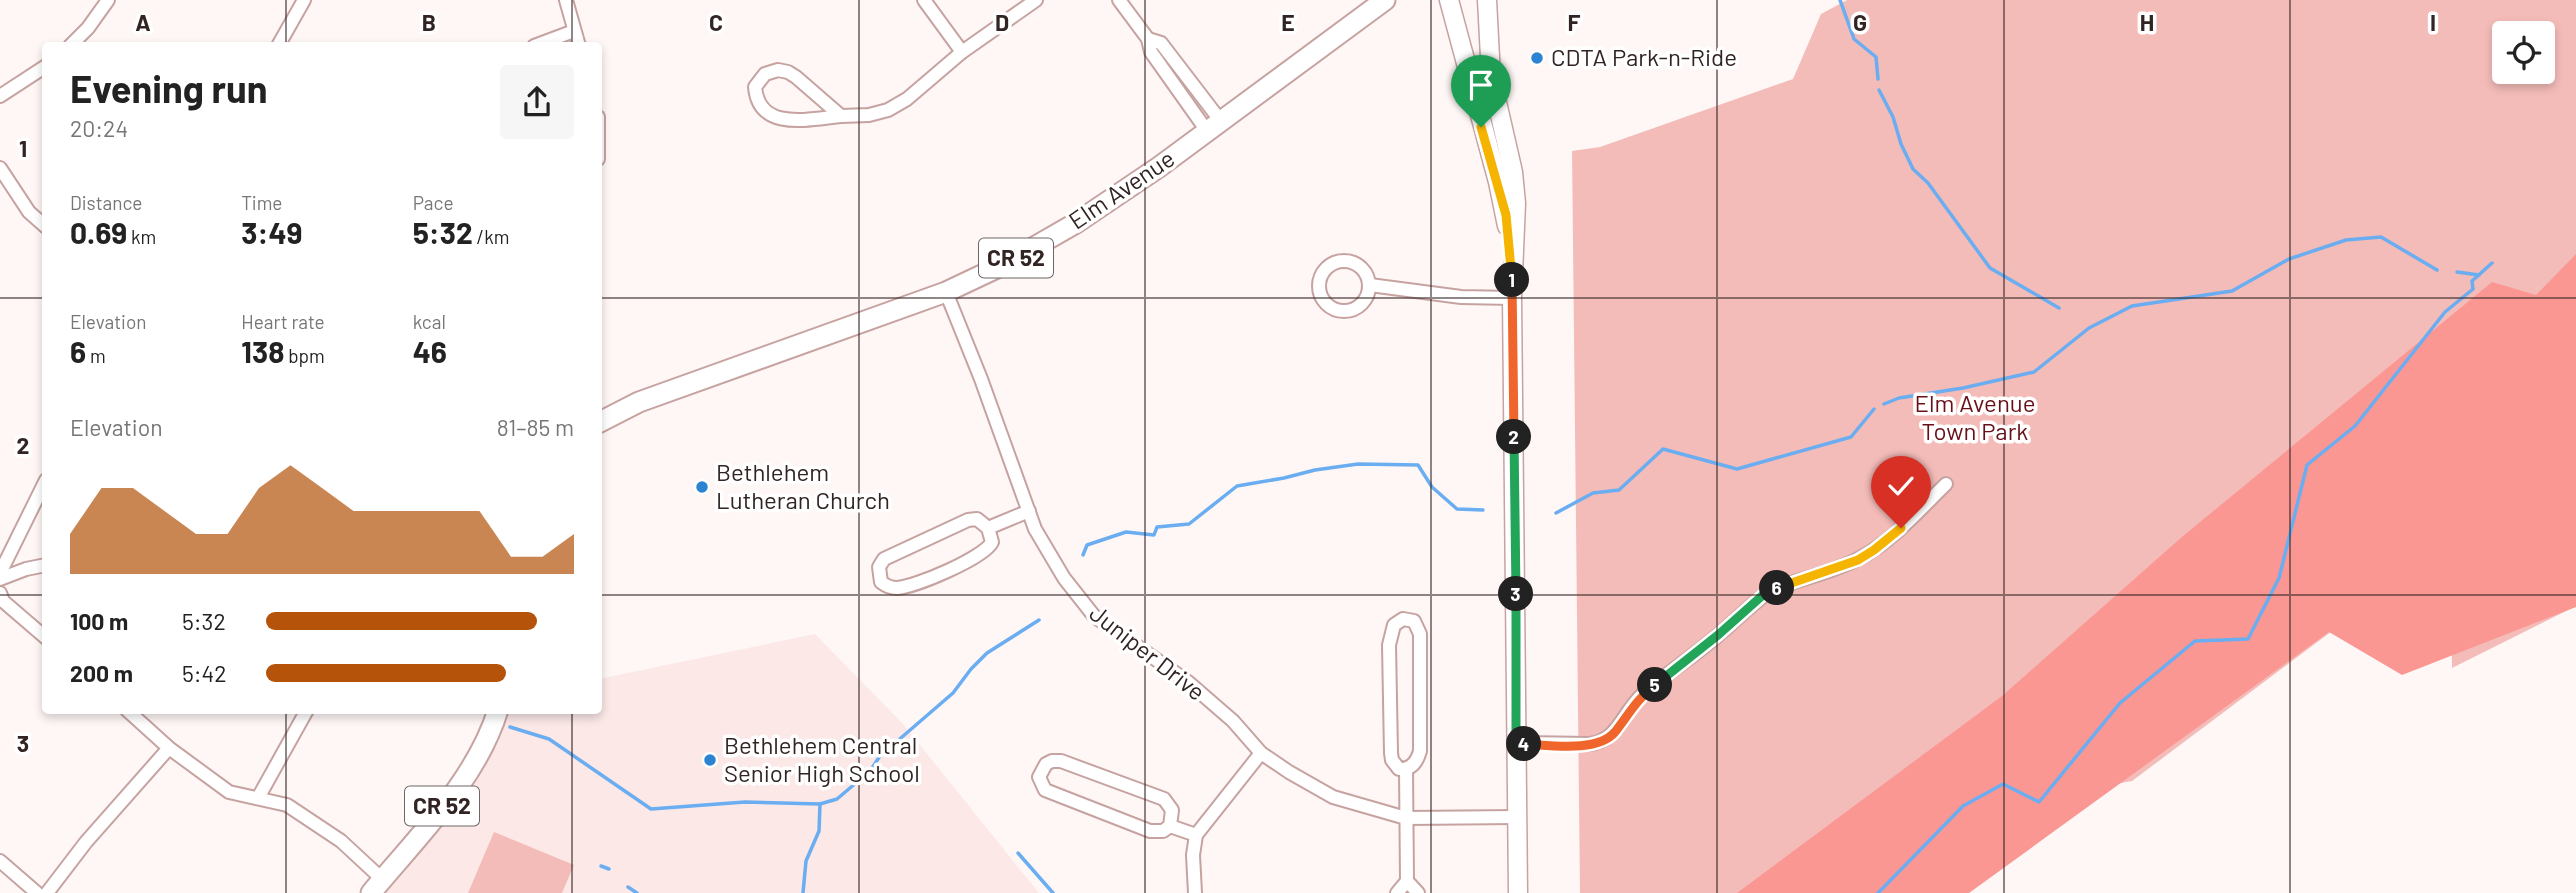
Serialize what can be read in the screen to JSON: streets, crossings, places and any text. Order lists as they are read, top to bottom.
{
  "streets": {
    "main road": ["Elm Avenue", "CR 52"],
    "street": ["Juniper Drive"]
  },
  "crossings": [
    ["Elm Avenue", "Juniper Drive"]
  ],
  "parks": ["Elm Avenue Town Park"],
  "places": ["CDTA Park-n-Ride", "Bethlehem Lutheran Church", "Bethlehem Central Senior High School"],
  "page": {
    "heading": ["Evening run", "20:24"],
    "stats": [
      ["Distance", "0.69 km"],
      ["Time", "3:49"],
      ["Pace", "5:32 /km"],
      ["Elevation", "6 m"],
      ["Heart rate", "138 bpm"],
      ["kcal", "46"]
    ],
    "pins": [
      "1",
      "2",
      "6",
      "3",
      "5",
      "4"
    ],
    "chart": ["Elevation", "81–85 m"],
    "list": [
      {
        "name": "100 m",
        "note": "5:32"
      },
      {
        "name": "200 m",
        "note": "5:42"
      }
    ]
  },
  "grid": {
    "columns": [
      "A",
      "B",
      "C",
      "D",
      "E",
      "F",
      "G",
      "H",
      "I"
    ],
    "rows": ["1", "2", "3"]
  }
}
